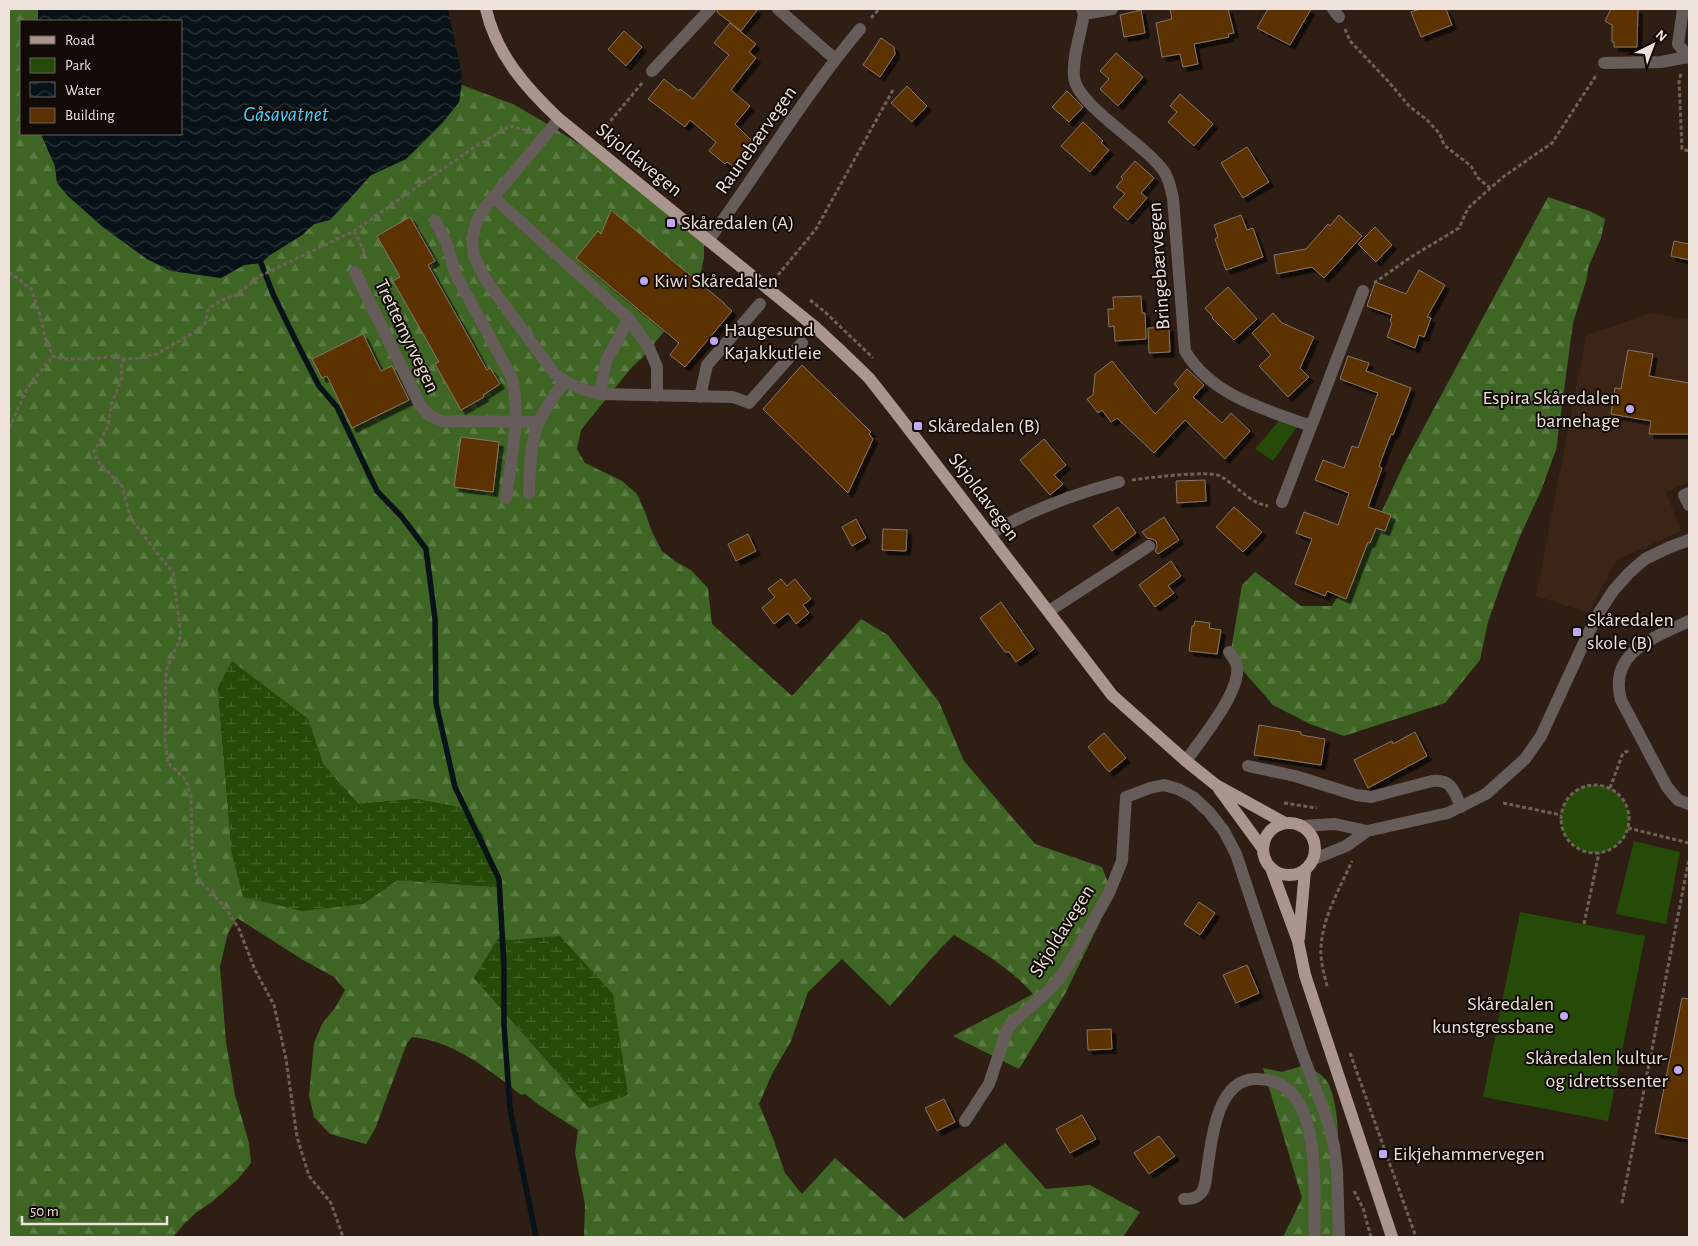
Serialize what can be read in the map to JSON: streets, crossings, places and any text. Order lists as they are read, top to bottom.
{
  "streets": {
    "main road": ["Skjoldavegen"],
    "street": ["Raunebærvegen", "Bringebærvegen", "Trettemyrvegen"]
  },
  "crossings": [
    ["Raunebærvegen", "Skjoldavegen"]
  ],
  "water": ["Gåsavatnet"],
  "places": {
    "transit": [
      "Skåredalen (A)",
      "Skåredalen (B)",
      "Skåredalen skole (B)",
      "Eikjehammervegen"
    ],
    "other": [
      "Kiwi Skåredalen",
      "Haugesund Kajakkutleie",
      "Espira Skåredalen barnehage",
      "Skåredalen kunstgressbane",
      "Skåredalen kultur- og idrettssenter"
    ]
  },
  "legend": [
    "Road",
    "Park",
    "Water",
    "Building"
  ],
  "scale_bar": "50 m",
  "north": "top right"
}
